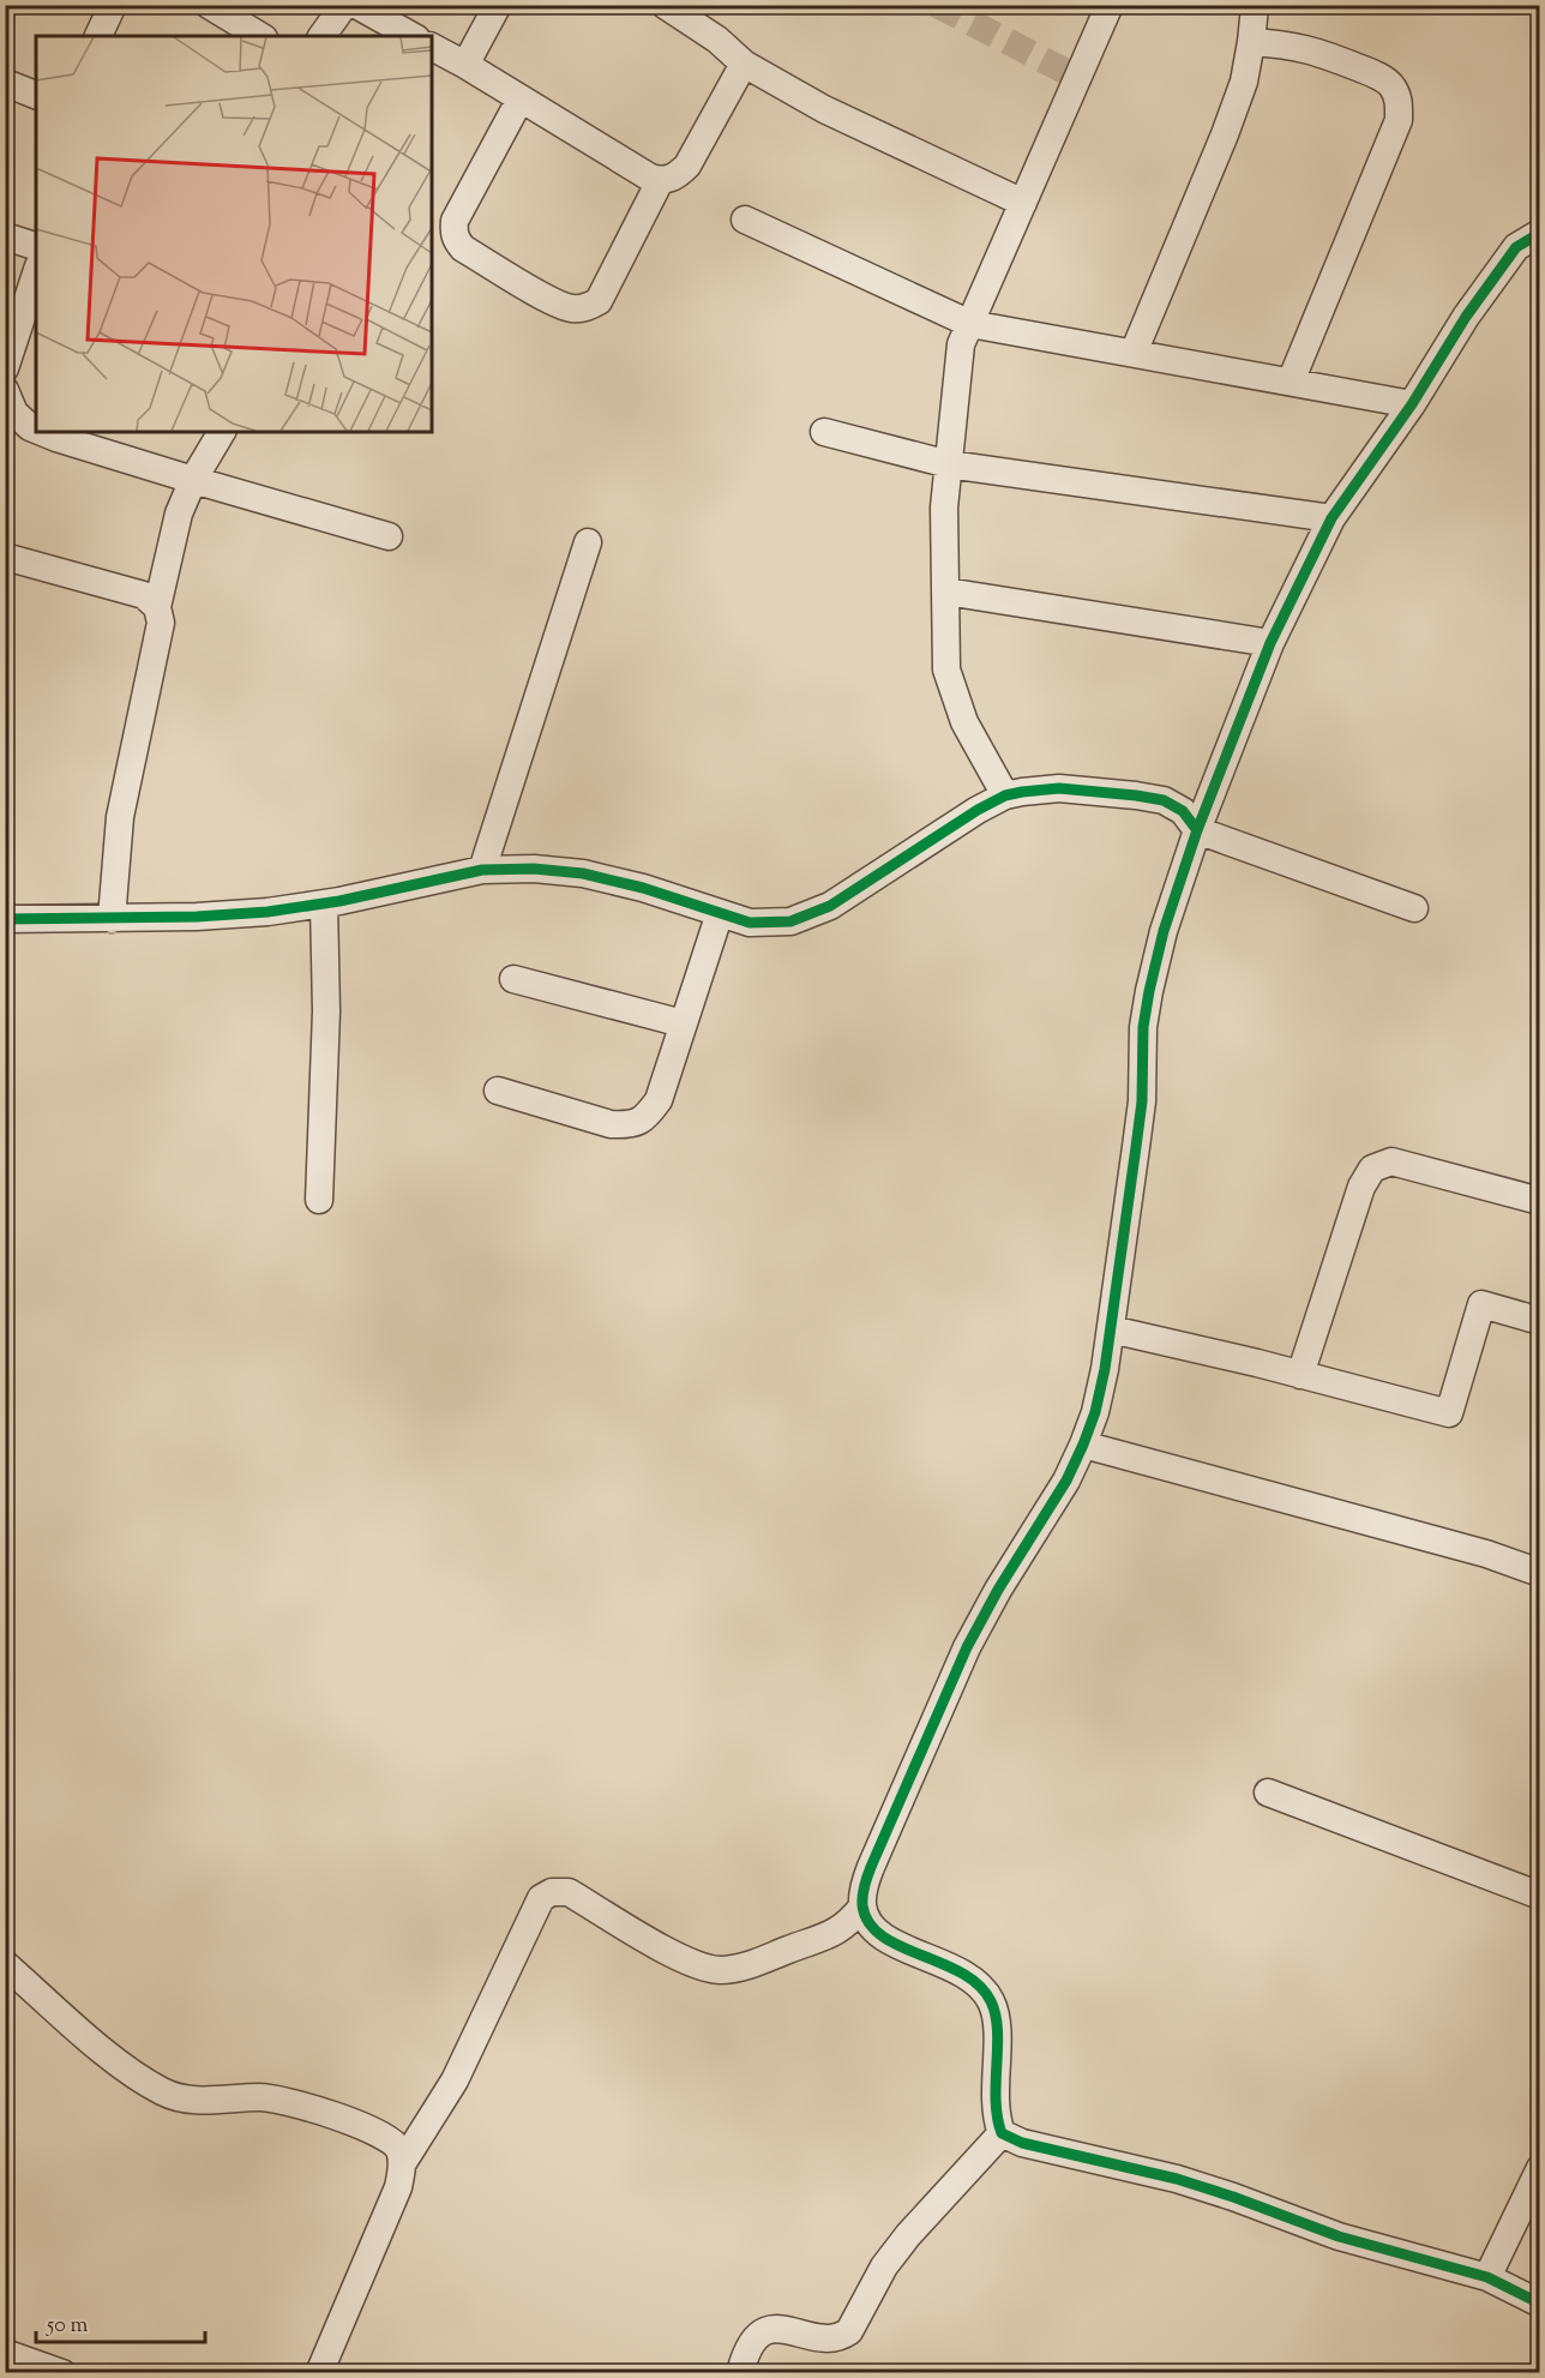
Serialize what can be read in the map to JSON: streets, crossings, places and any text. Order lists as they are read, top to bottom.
{
  "scale_bar": "50 m"
}
